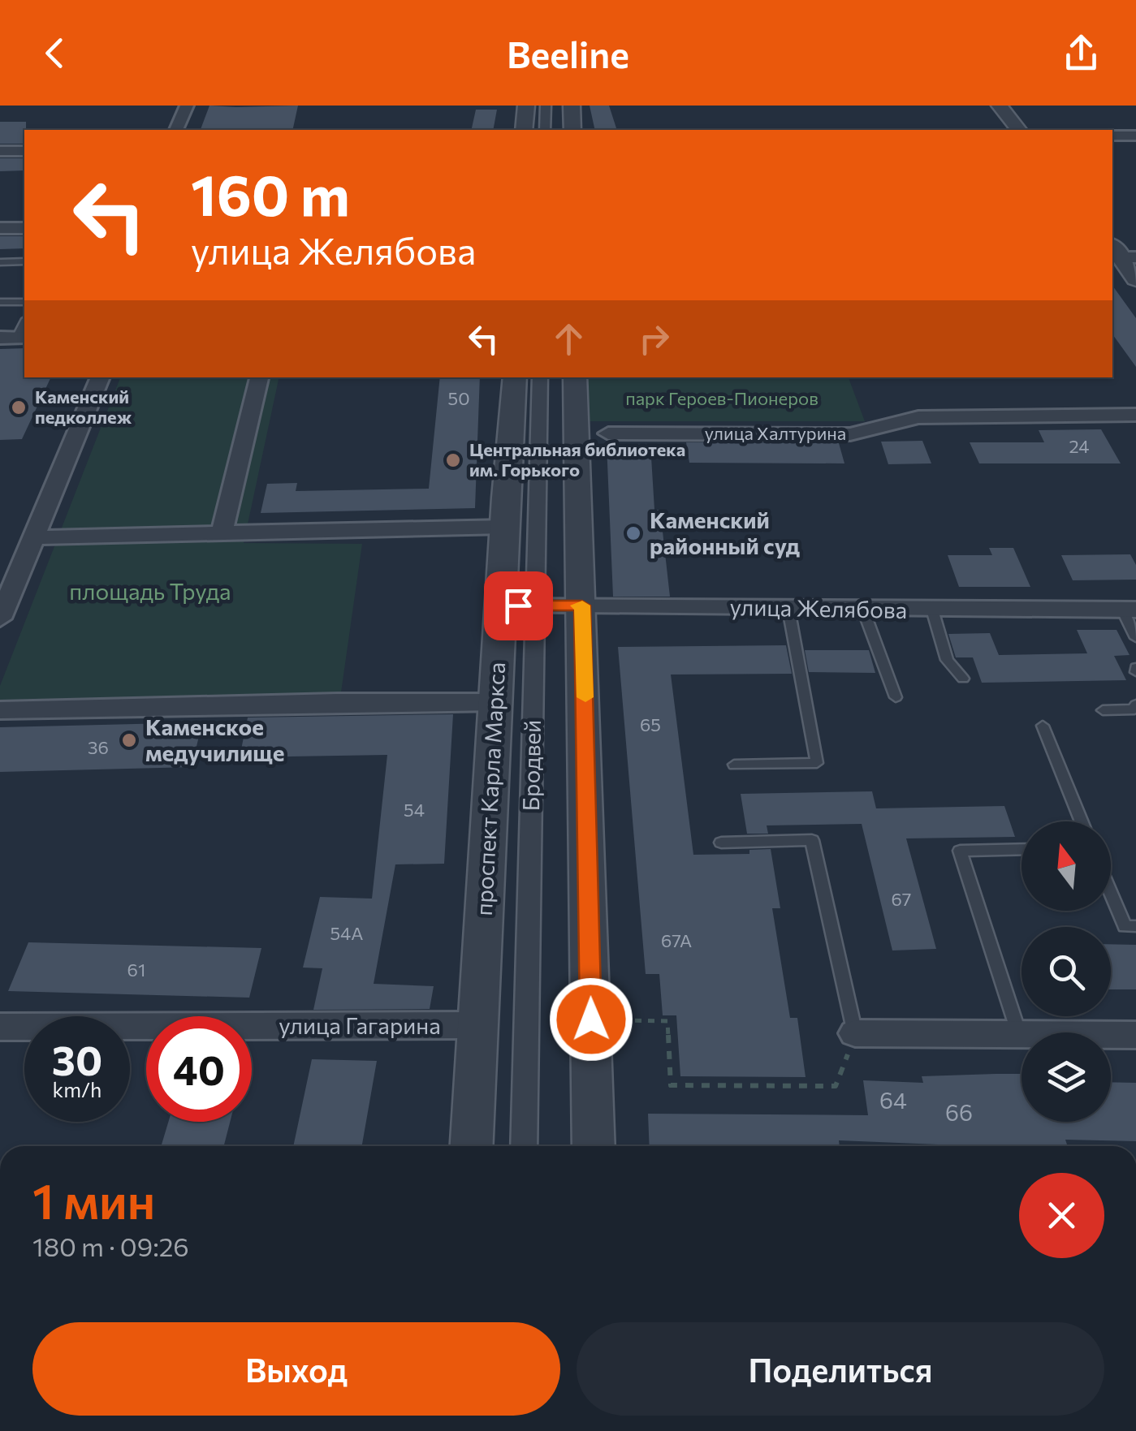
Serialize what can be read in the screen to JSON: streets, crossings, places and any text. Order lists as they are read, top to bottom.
{
  "streets": {
    "street": [
      "улица Халтурина",
      "улица Желябова",
      "Бродвей",
      "проспект Карла Маркса",
      "улица Гагарина"
    ]
  },
  "crossings": [
    ["улица Желябова", "Бродвей"],
    ["улица Желябова", "проспект Карла Маркса"],
    ["проспект Карла Маркса", "улица Гагарина"]
  ],
  "parks": ["парк Героев-Пионеров", "площадь Труда"],
  "places": [
    "Каменский педколлеж",
    "Центральная библиотека им. Горького",
    "Каменский районный суд",
    "Каменское медучилище"
  ],
  "house_numbers": [
    "50",
    "24",
    "65",
    "36",
    "54",
    "67",
    "54А",
    "67А",
    "61",
    "64",
    "66"
  ],
  "north": "top",
  "page": {
    "header": "Beeline",
    "turn": ["160 m", "улица Желябова"],
    "speed": "30 km/h",
    "limit": "40",
    "heading": ["1 мин", "180 m · 09:26"],
    "buttons": ["Выход", "Поделиться"]
  }
}
